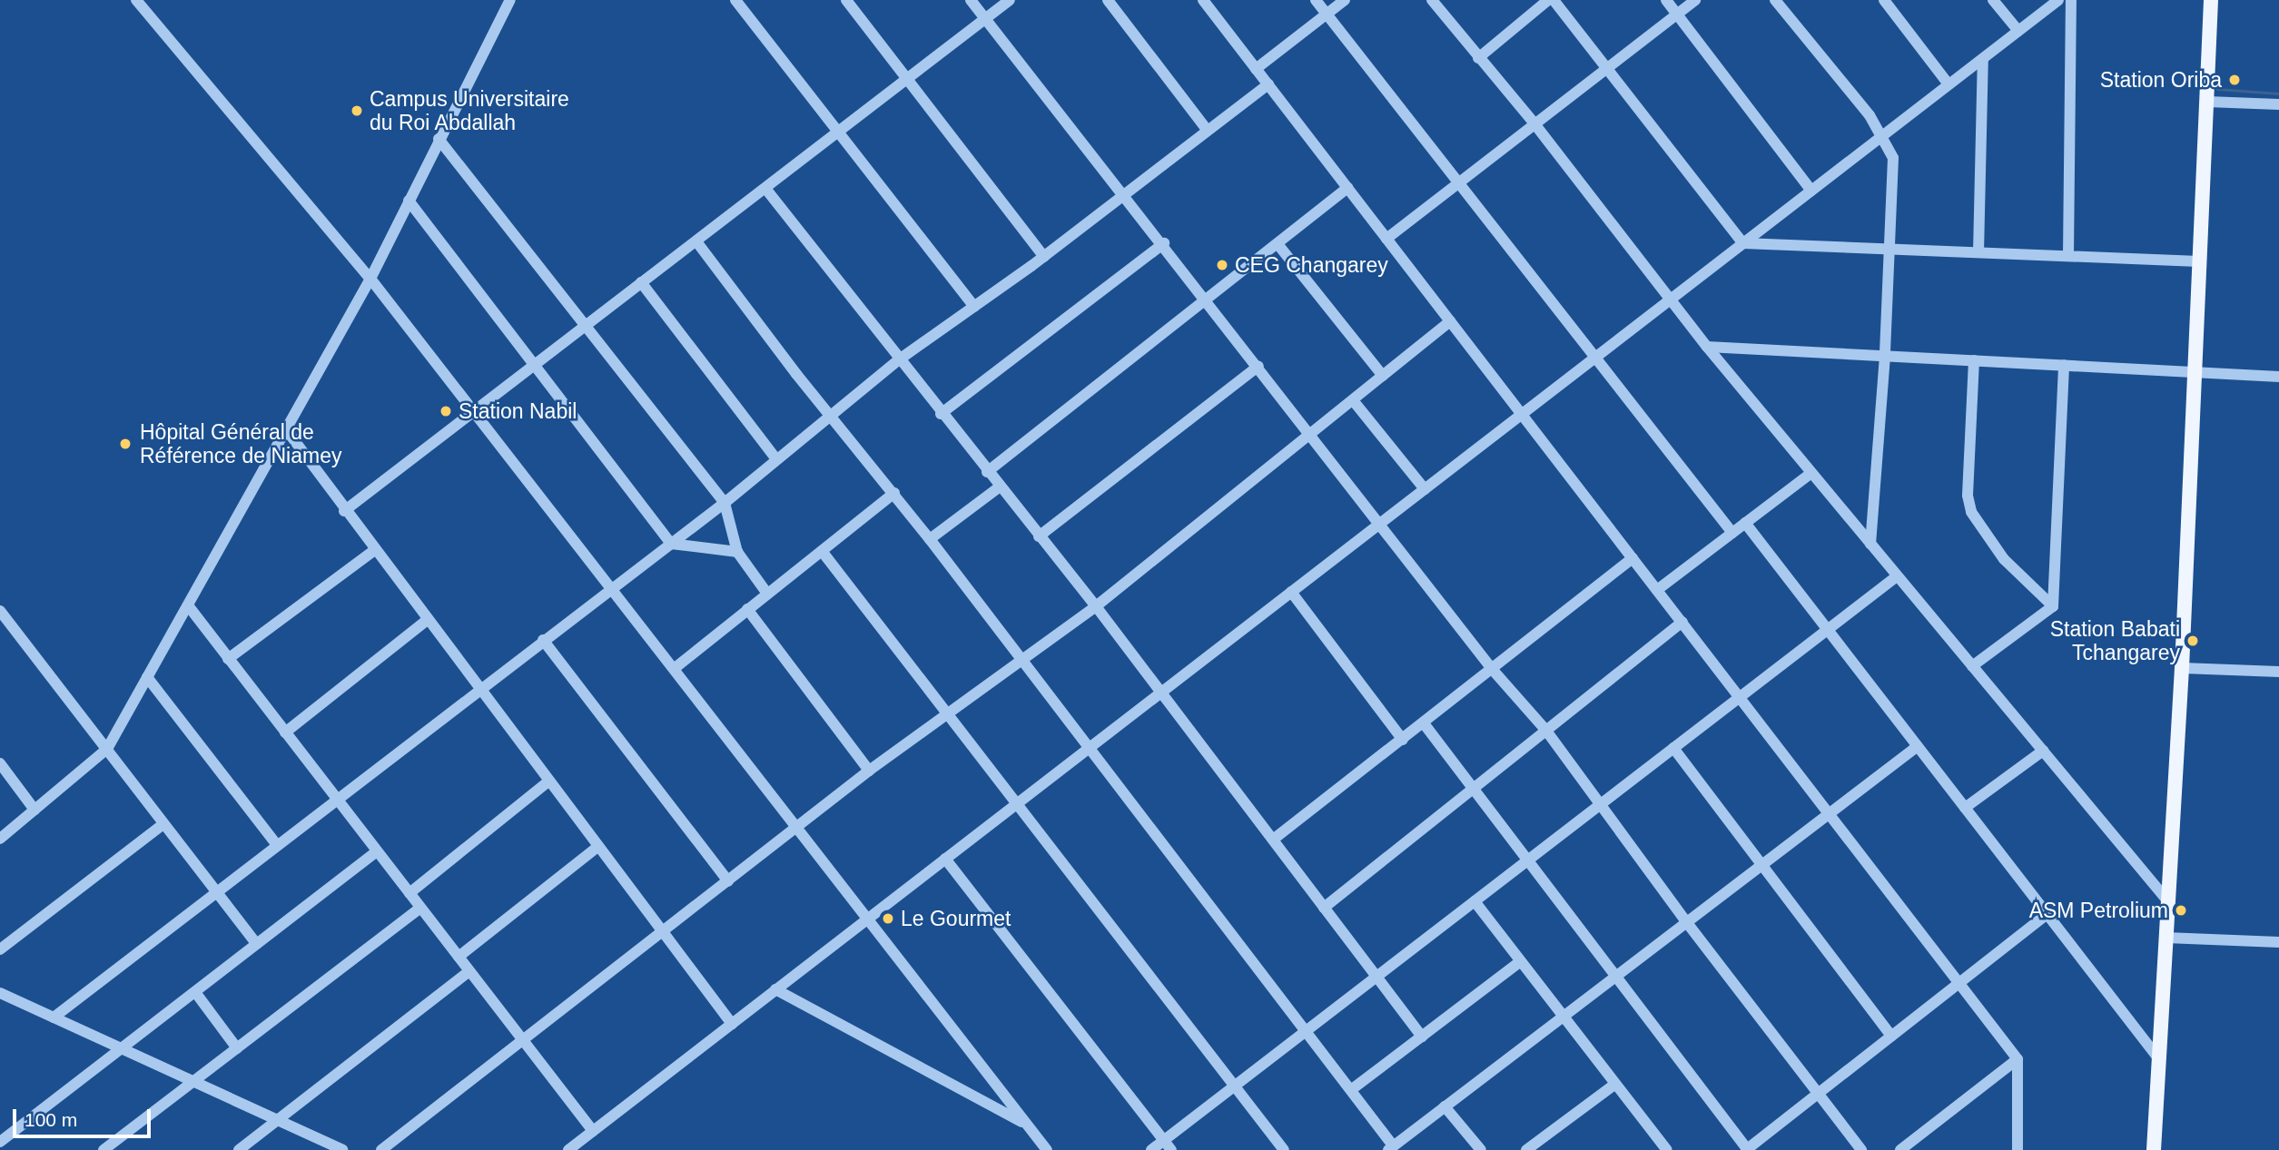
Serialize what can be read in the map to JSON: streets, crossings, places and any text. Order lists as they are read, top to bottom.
{
  "places": [
    "Station Oriba",
    "Campus Universitaire du Roi Abdallah",
    "CEG Changarey",
    "Station Nabil",
    "Hôpital Général de Référence de Niamey",
    "Station Babati Tchangarey",
    "ASM Petrolium",
    "Le Gourmet"
  ],
  "scale_bar": "100 m"
}
